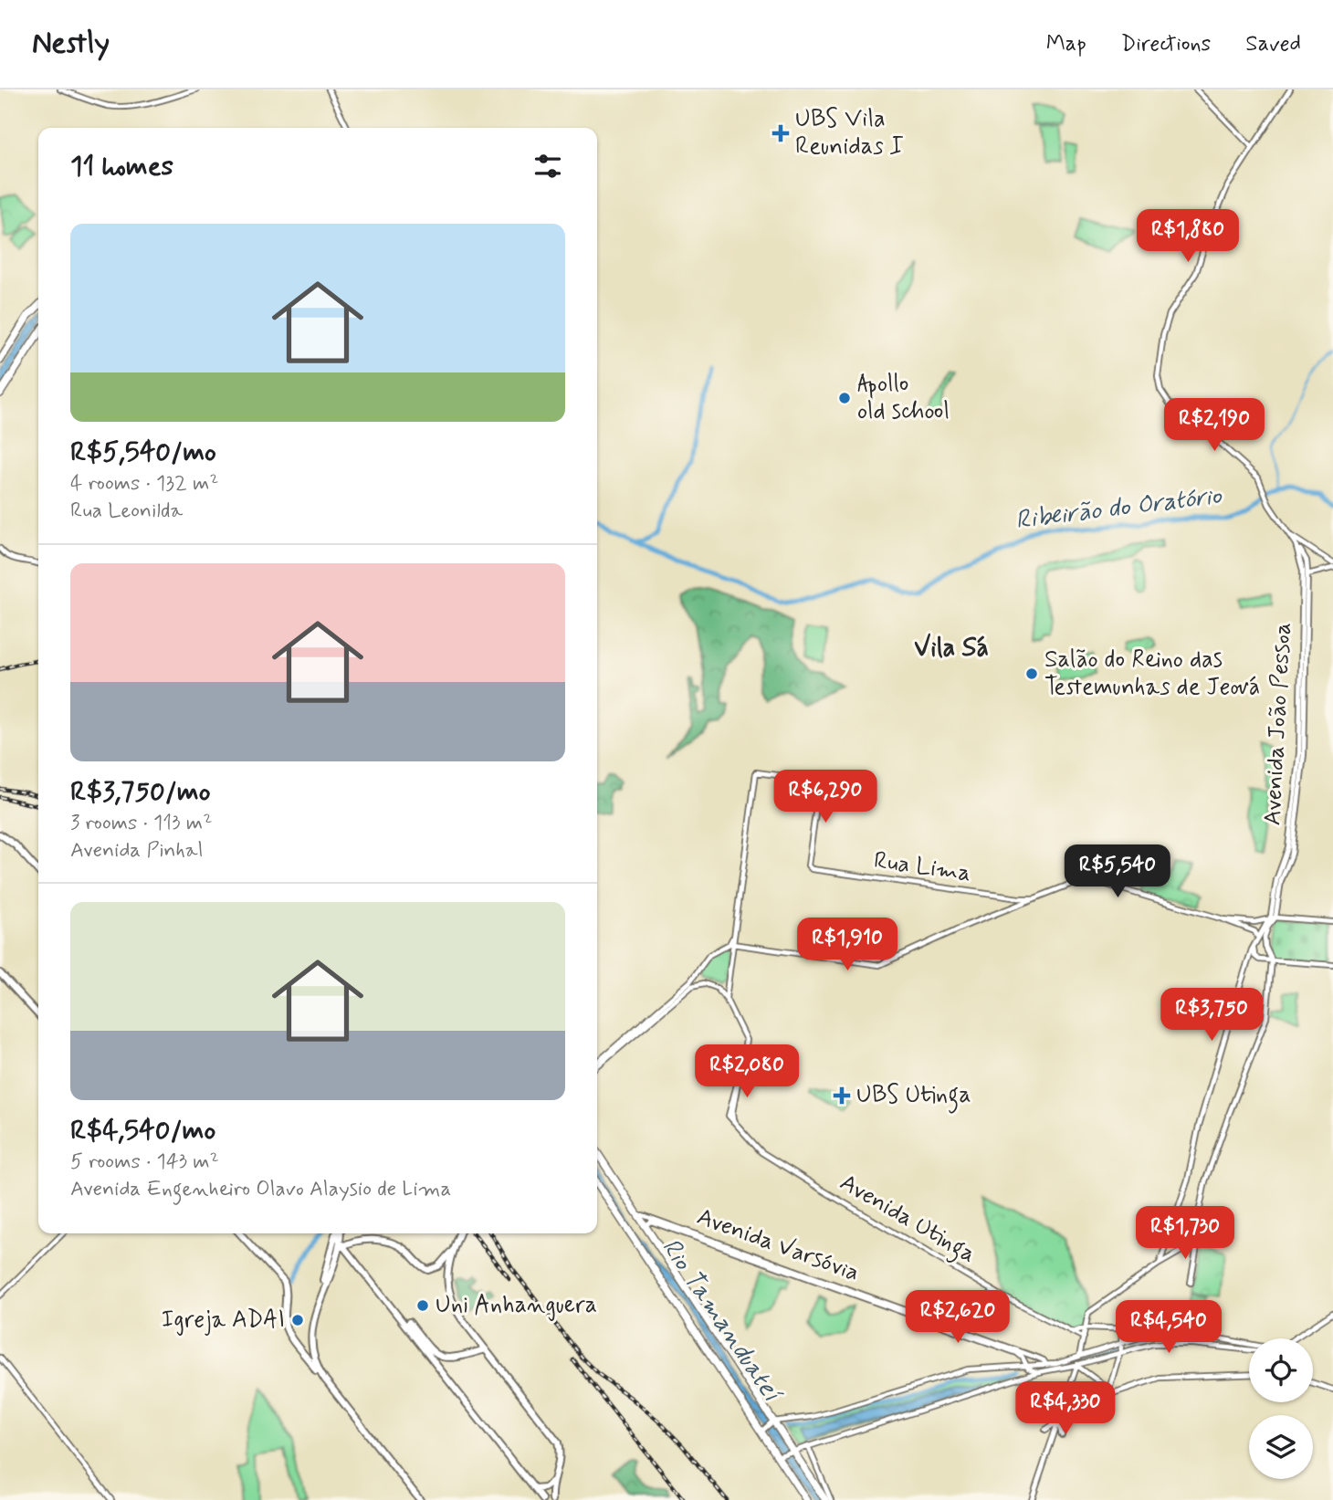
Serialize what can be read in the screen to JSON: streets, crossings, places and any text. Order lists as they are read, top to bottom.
{
  "streets": {
    "main road": [
      "Avenida João Pessoa",
      "Rua Lima",
      "Avenida Utinga",
      "Avenida Varsóvia"
    ]
  },
  "districts": ["Vila Sá"],
  "water": ["Ribeirão do Oratório", "Rio Tamanduateí"],
  "places": {
    "health": ["UBS Vila Reunidas I", "UBS Utinga"],
    "other": [
      "Apollo old school",
      "Salão do Reino das Testemunhas de Jeová",
      "Uni Anhanguera",
      "Igreja ADAI"
    ]
  },
  "page": {
    "header": "Nestly",
    "nav": ["Map", "Directions", "Saved"],
    "heading": "11 homes",
    "list": [
      {
        "name": "R$5,540/mo",
        "note": "4 rooms · 132 m² · Rua Leonilda"
      },
      {
        "name": "R$3,750/mo",
        "note": "3 rooms · 113 m² · Avenida Pinhal"
      },
      {
        "name": "R$4,540/mo",
        "note": "5 rooms · 143 m² · Avenida Engenheiro Olavo Alaysio de Lima"
      }
    ],
    "price": [
      "R$1,880",
      "R$2,190",
      "R$6,290",
      "R$5,540",
      "R$1,910",
      "R$3,750",
      "R$2,080",
      "R$1,730",
      "R$2,620",
      "R$4,540",
      "R$4,330"
    ]
  }
}
